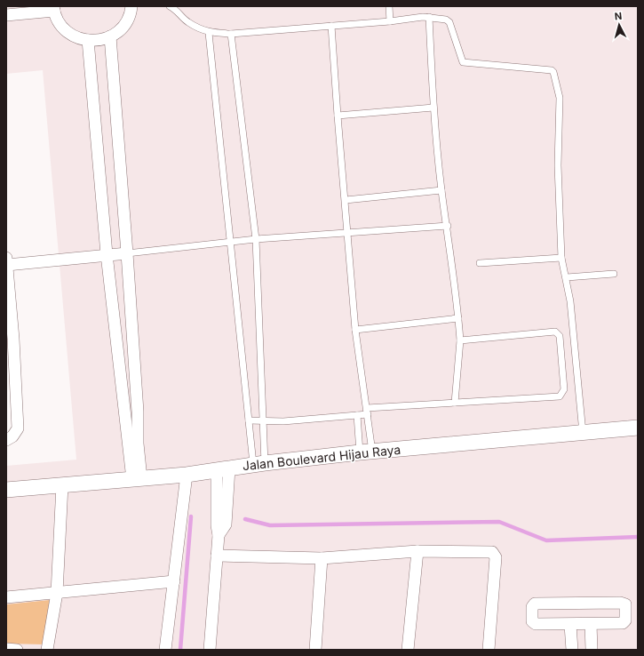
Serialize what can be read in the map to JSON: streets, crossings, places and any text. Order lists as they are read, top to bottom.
{
  "streets": {
    "street": ["Jalan Boulevard Hijau Raya"]
  },
  "north": "top"
}
